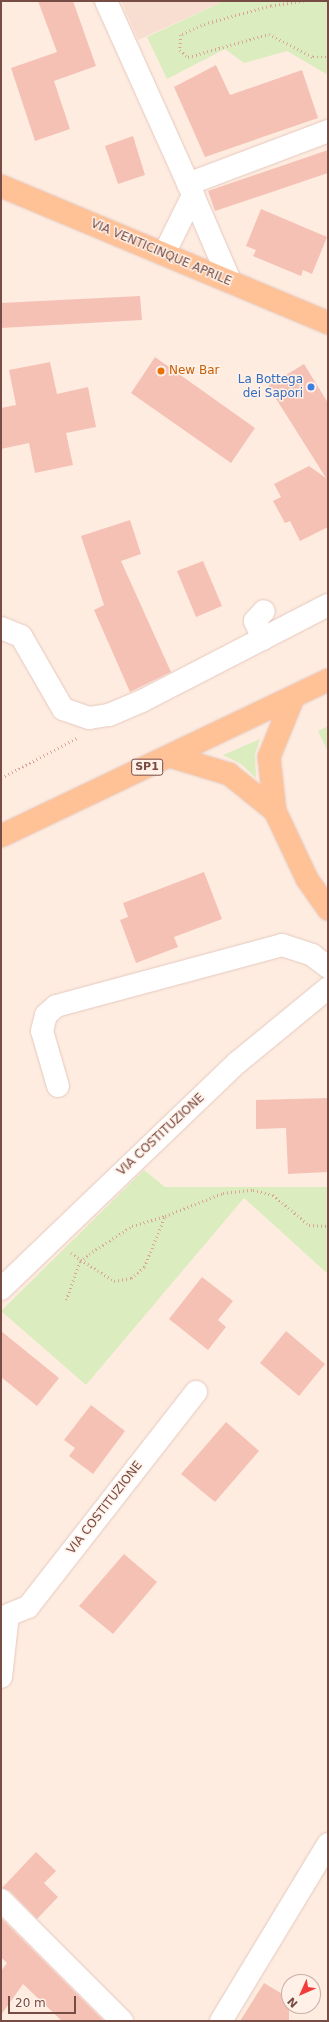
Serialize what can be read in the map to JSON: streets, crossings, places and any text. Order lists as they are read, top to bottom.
{
  "streets": {
    "main road": ["VIA VENTICINQUE APRILE", "SP1"],
    "street": ["VIA COSTITUZIONE"]
  },
  "places": ["New Bar", "La Bottega dei Sapori"],
  "scale_bar": "20 m",
  "north": "bottom left"
}
